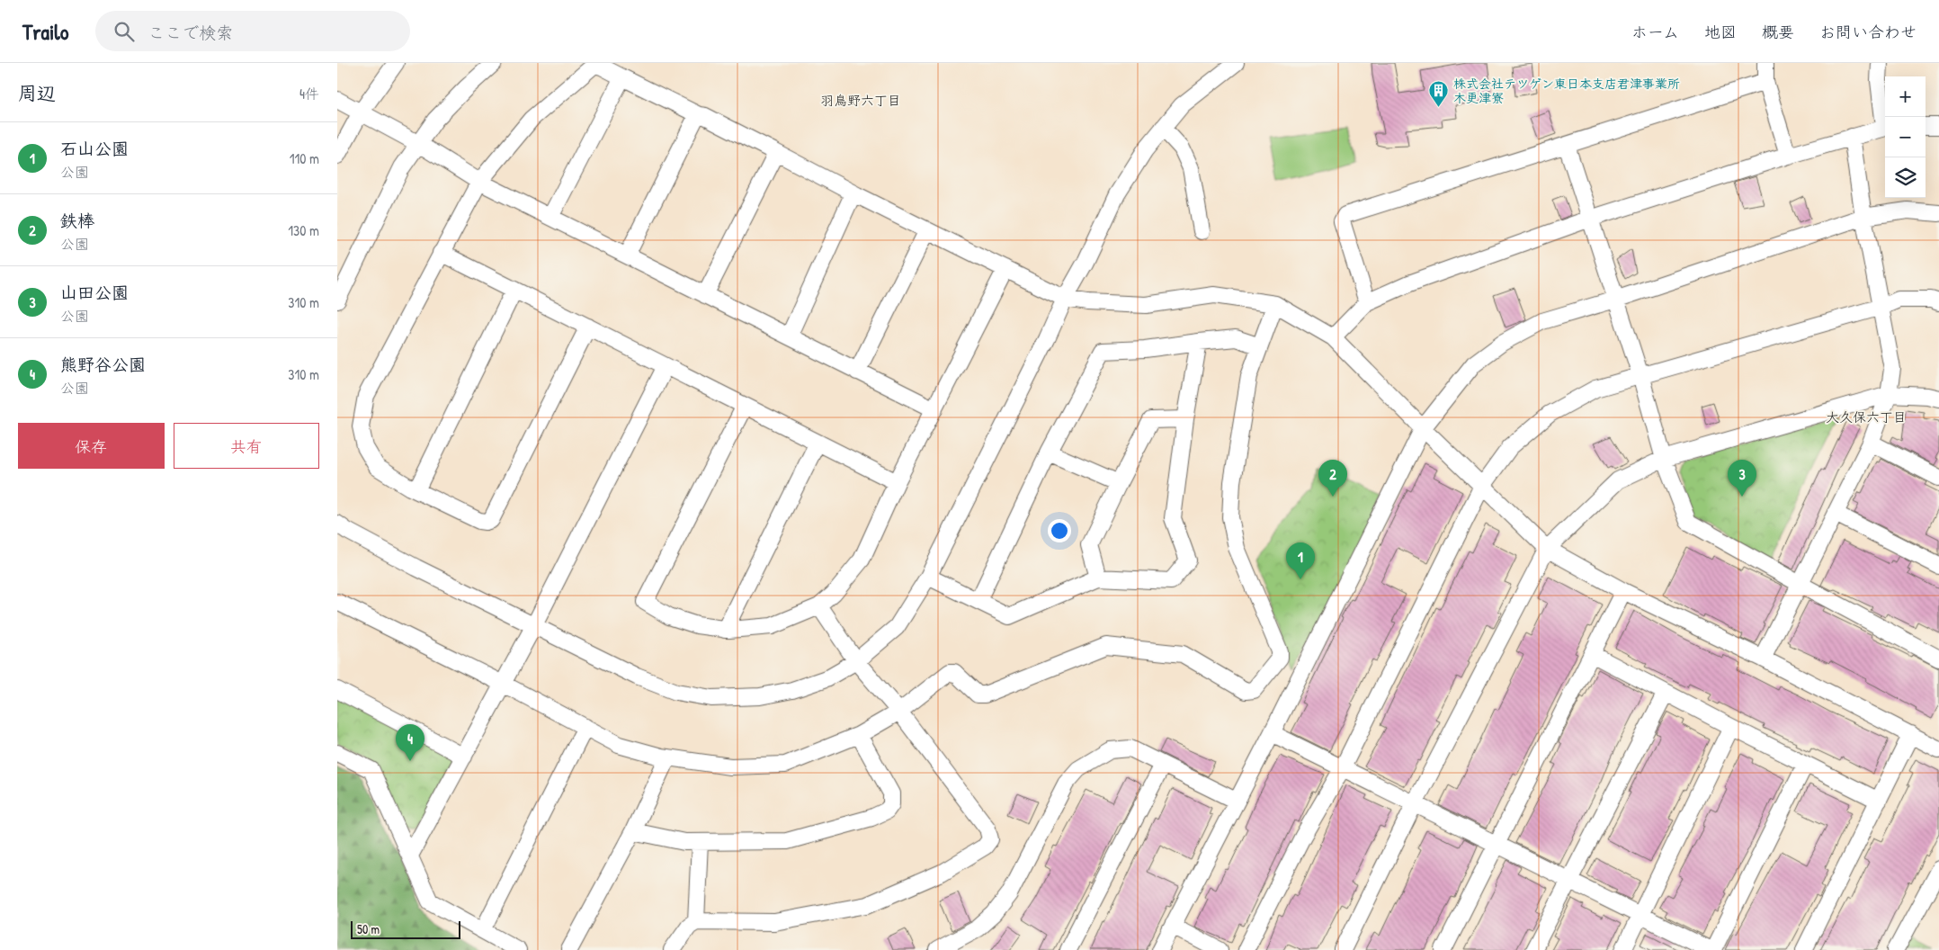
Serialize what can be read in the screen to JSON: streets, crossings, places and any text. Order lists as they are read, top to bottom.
{
  "districts": ["羽鳥野六丁目", "大久保六丁目"],
  "places": {
    "building": ["株式会社テツゲン東日本支店君津事業所 木更津寮"]
  },
  "scale_bar": "50 m",
  "page": {
    "header": "Trailo",
    "search": "ここで検索",
    "nav": [
      "ホーム",
      "地図",
      "概要",
      "お問い合わせ"
    ],
    "heading": ["周辺", "4件"],
    "map_buttons": ["+", "−"],
    "list": [
      {
        "mark": "1",
        "name": "石山公園",
        "note": "公園",
        "value": "110 m"
      },
      {
        "mark": "2",
        "name": "鉄棒",
        "note": "公園",
        "value": "130 m"
      },
      {
        "mark": "3",
        "name": "山田公園",
        "note": "公園",
        "value": "310 m"
      },
      {
        "mark": "4",
        "name": "熊野谷公園",
        "note": "公園",
        "value": "310 m"
      }
    ],
    "buttons": ["保存", "共有"],
    "pins": [
      "2",
      "3",
      "1",
      "4"
    ],
    "scale": "50 m"
  }
}
